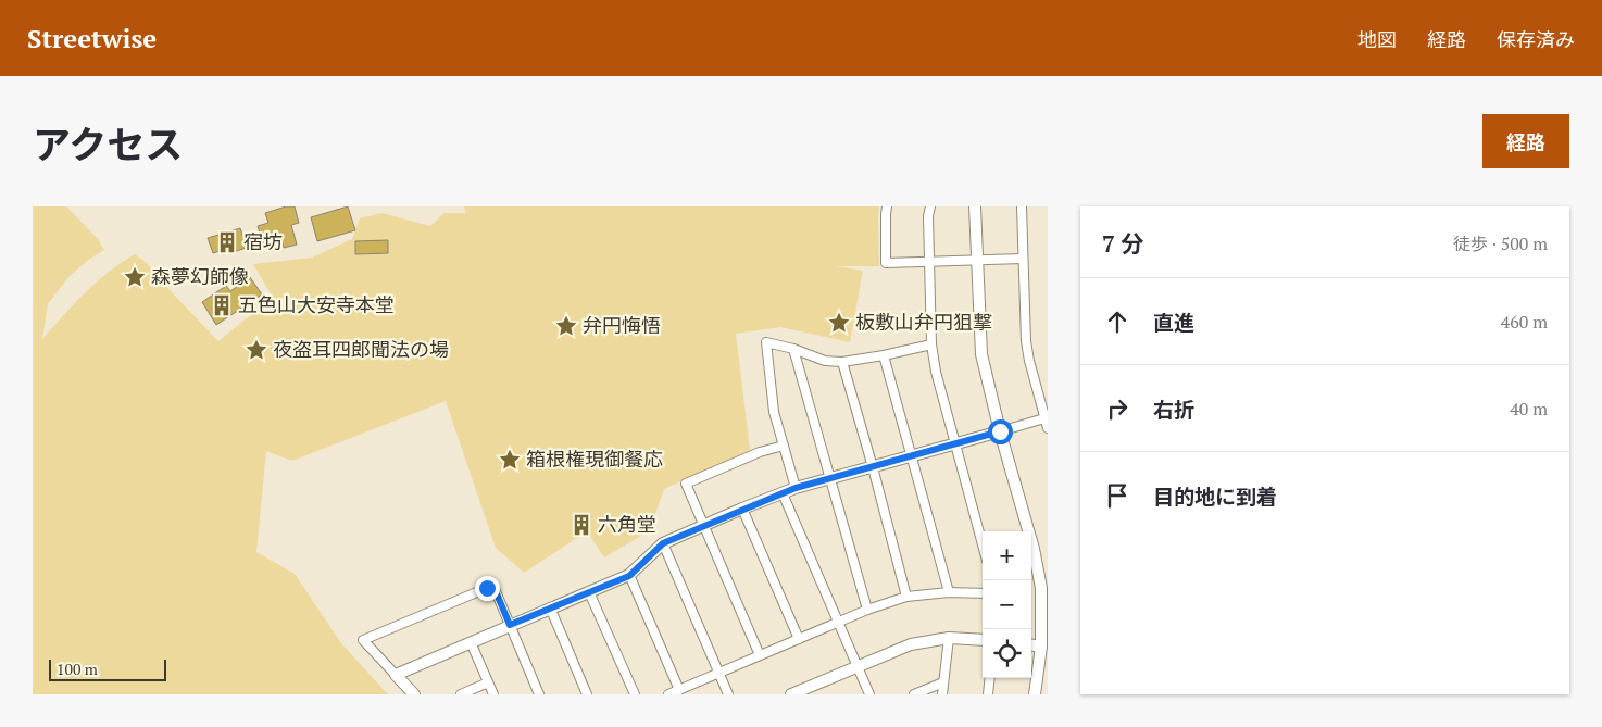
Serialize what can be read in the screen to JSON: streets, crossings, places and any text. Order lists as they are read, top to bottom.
{
  "places": {
    "building": ["宿坊", "五色山大安寺本堂", "六角堂"],
    "place": [
      "森夢幻師像",
      "板敷山弁円狙撃",
      "弁円悔悟",
      "夜盗耳四郎聞法の場",
      "箱根権現御餐応"
    ]
  },
  "scale_bar": "100 m",
  "page": {
    "header": "Streetwise",
    "nav": ["地図", "経路", "保存済み"],
    "title": "アクセス",
    "buttons": "経路",
    "heading": ["7 分", "徒歩 · 500 m"],
    "list": [
      ["直進", "460 m"],
      ["右折", "40 m"],
      "目的地に到着"
    ],
    "map_buttons": ["+", "−"],
    "scale": "100 m"
  }
}
